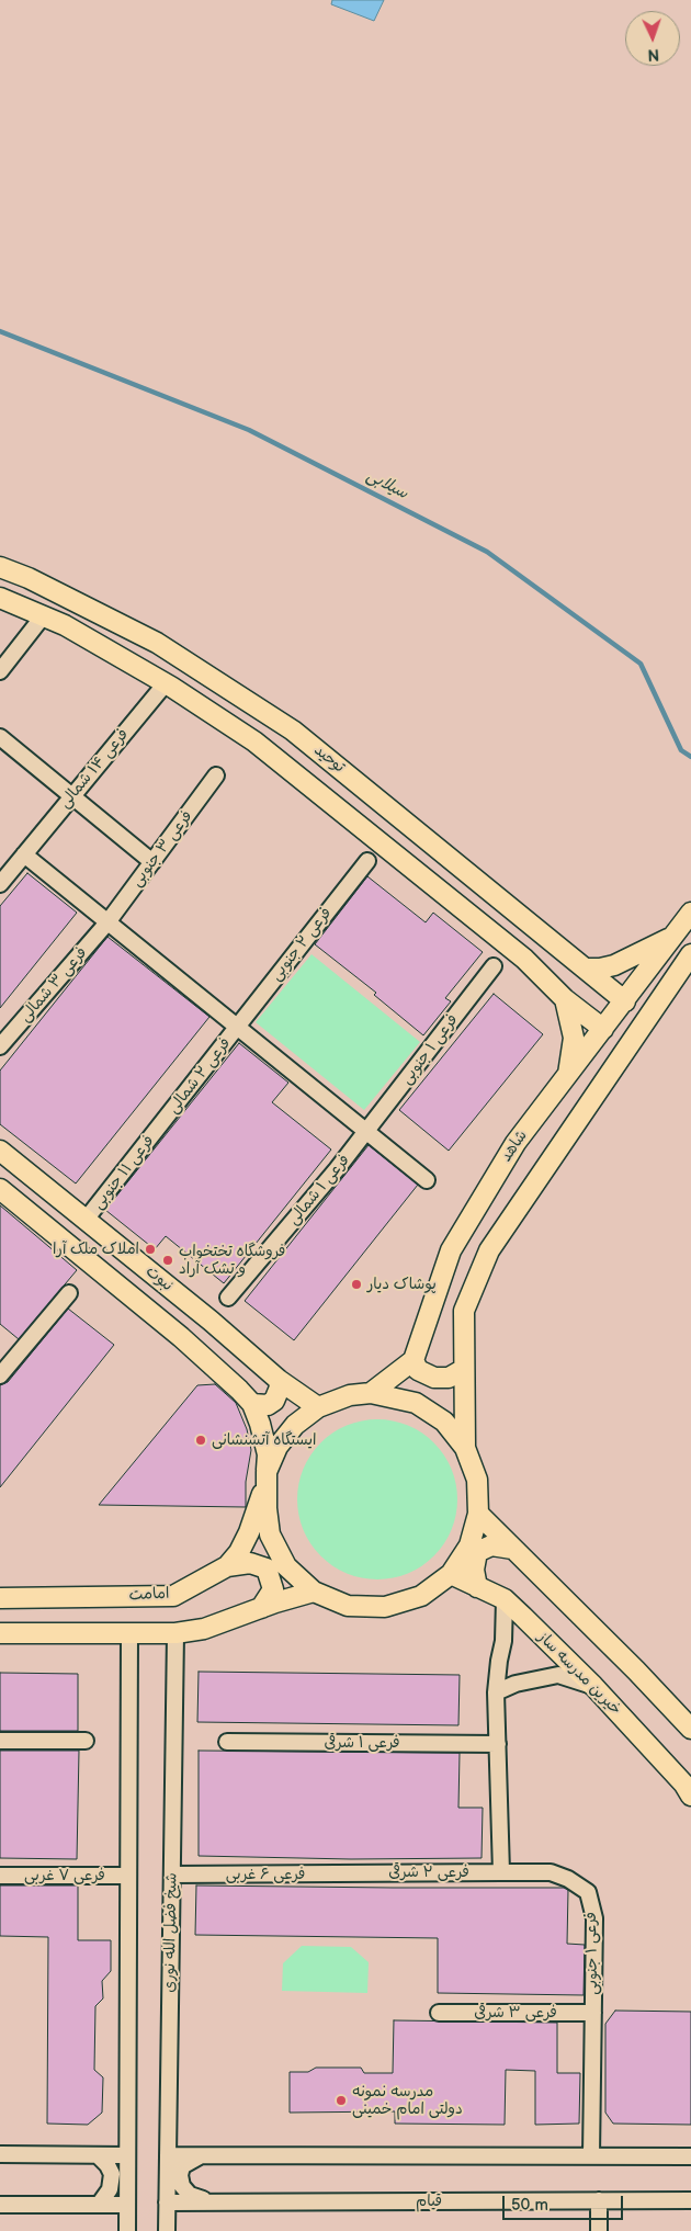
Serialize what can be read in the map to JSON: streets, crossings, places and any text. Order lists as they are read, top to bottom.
{
  "streets": {
    "main road": [
      "توحید",
      "شاهد",
      "نبوت",
      "امامت",
      "خیرین مدرسه ساز"
    ],
    "street": [
      "فرعی ۱۴ شمالی",
      "فرعی ۳ جنوبی",
      "فرعی ۲ جنوبی",
      "فرعی ۳ شمالی",
      "فرعی ۱ جنوبی",
      "فرعی ۲ شمالی",
      "فرعی ۱۱ جنوبی",
      "فرعی ۱ شمالی",
      "فرعی ۱ شرقی",
      "فرعی ۲ شرقی",
      "فرعی ۶ غربی",
      "فرعی ۷ غربی",
      "شیخ فضل الله نوری",
      "فرعی ۳ شرقی",
      "قیام"
    ]
  },
  "crossings": [
    ["توحید", "شاهد"],
    ["فرعی ۳ جنوبی", "فرعی ۳ شمالی"],
    ["فرعی ۲ جنوبی", "فرعی ۲ شمالی"],
    ["فرعی ۱ جنوبی", "فرعی ۱ شمالی"],
    ["فرعی ۱ جنوبی", "فرعی ۲ شرقی"],
    ["فرعی ۱ جنوبی", "فرعی ۳ شرقی"],
    ["فرعی ۲ شمالی", "فرعی ۱۱ جنوبی"],
    ["فرعی ۱۱ جنوبی", "نبوت"],
    ["نبوت", "امامت"],
    ["نبوت", "خیرین مدرسه ساز"],
    ["فرعی ۲ شرقی", "فرعی ۶ غربی"],
    ["فرعی ۶ غربی", "شیخ فضل الله نوری"],
    ["شیخ فضل الله نوری", "قیام"]
  ],
  "water": ["سیلابی"],
  "places": [
    "املاک ملک آرا",
    "فروشگاه تختخواب و تشک آراد",
    "پوشاک دیار",
    "ایستگاه آتشنشانی",
    "مدرسه نمونه دولتی امام خمینی"
  ],
  "scale_bar": "50 m",
  "north": "bottom"
}
